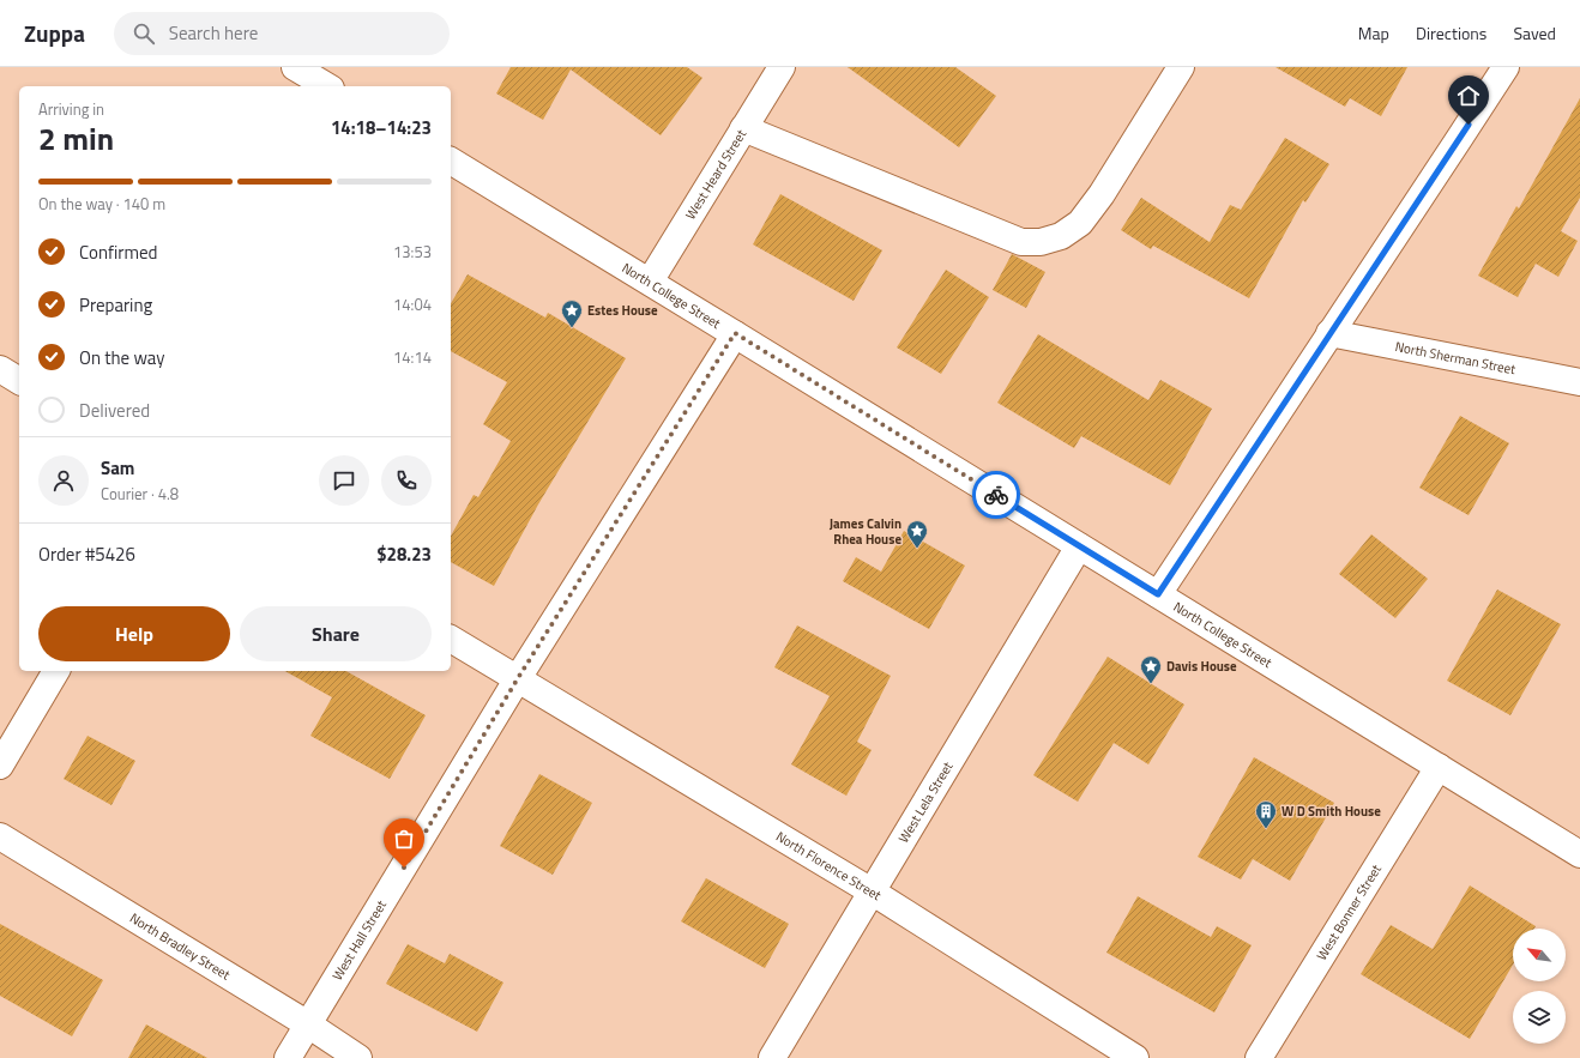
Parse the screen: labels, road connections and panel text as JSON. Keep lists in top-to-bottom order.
{
  "streets": {
    "street": [
      "West Heard Street",
      "North College Street",
      "North Sherman Street",
      "West Lela Street",
      "North Florence Street",
      "West Bonner Street",
      "West Hall Street",
      "North Bradley Street"
    ]
  },
  "crossings": [
    ["West Heard Street", "North College Street"],
    ["North College Street", "West Lela Street"],
    ["North College Street", "West Bonner Street"],
    ["North College Street", "West Hall Street"],
    ["West Lela Street", "North Florence Street"],
    ["North Florence Street", "West Hall Street"],
    ["West Hall Street", "North Bradley Street"]
  ],
  "places": {
    "place": ["Estes House", "James Calvin Rhea House", "Davis House"],
    "building": ["W D Smith House"]
  },
  "north": "top left",
  "page": {
    "header": "Zuppa",
    "search": "Search here",
    "nav": ["Map", "Directions", "Saved"],
    "heading": ["2 min", "Arriving in", "14:18–14:23"],
    "panel": [
      "Sam",
      "Courier · 4.8",
      "Order #5426",
      "$28.23"
    ],
    "bar": "On the way · 140 m",
    "list": [
      ["Confirmed", "13:53"],
      ["Preparing", "14:04"],
      ["On the way", "14:14"],
      "Delivered"
    ],
    "buttons": ["Help", "Share"]
  }
}
